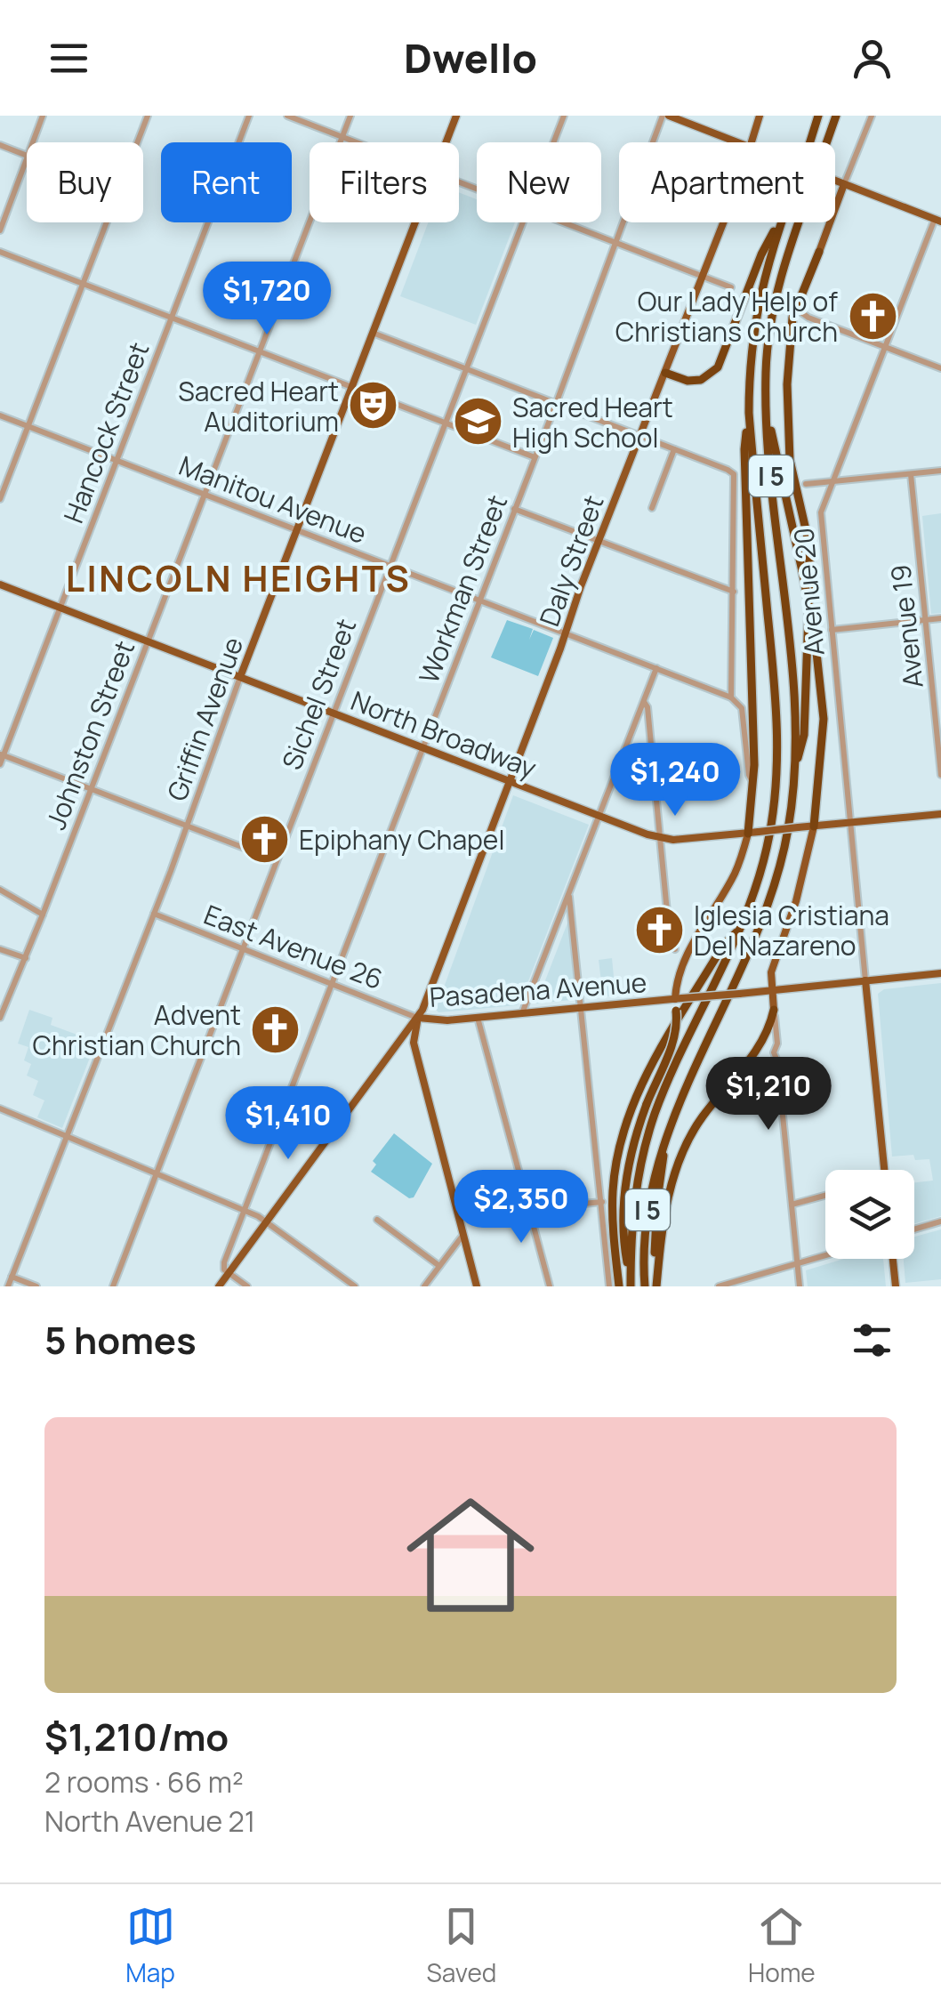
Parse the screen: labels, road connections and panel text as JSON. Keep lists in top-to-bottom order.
{
  "streets": {
    "highway": ["I 5"],
    "main road": [
      "Daly Street",
      "Griffin Avenue",
      "North Broadway",
      "Pasadena Avenue"
    ],
    "street": [
      "Hancock Street",
      "Manitou Avenue",
      "Workman Street",
      "Avenue 20",
      "Avenue 19",
      "Sichel Street",
      "Johnston Street",
      "East Avenue 26"
    ]
  },
  "crossings": [
    ["Hancock Street", "Manitou Avenue"],
    ["Hancock Street", "North Broadway"],
    ["Manitou Avenue", "Daly Street"],
    ["Manitou Avenue", "Workman Street"],
    ["Manitou Avenue", "Sichel Street"],
    ["Manitou Avenue", "Griffin Avenue"],
    ["Manitou Avenue", "Johnston Street"],
    ["Daly Street", "North Broadway"],
    ["Daly Street", "East Avenue 26"],
    ["Daly Street", "Pasadena Avenue"],
    ["Workman Street", "North Broadway"],
    ["Workman Street", "East Avenue 26"],
    ["Workman Street", "Pasadena Avenue"],
    ["Avenue 20", "North Broadway"],
    ["Avenue 20", "Pasadena Avenue"],
    ["Sichel Street", "North Broadway"],
    ["Sichel Street", "East Avenue 26"],
    ["Griffin Avenue", "North Broadway"],
    ["Griffin Avenue", "East Avenue 26"],
    ["North Broadway", "Johnston Street"],
    ["East Avenue 26", "Pasadena Avenue"]
  ],
  "districts": ["LINCOLN HEIGHTS"],
  "places": {
    "church": [
      "Our Lady Help of Christians Church",
      "Epiphany Chapel",
      "Iglesia Cristiana Del Nazareno",
      "Advent Christian Church"
    ],
    "theatre": ["Sacred Heart Auditorium"],
    "school or university": ["Sacred Heart High School"]
  },
  "page": {
    "header": "Dwello",
    "chip": [
      "Buy",
      "Rent",
      "Filters",
      "New",
      "Apartment"
    ],
    "price": [
      "$1,720",
      "$1,240",
      "$1,210",
      "$1,410",
      "$2,350"
    ],
    "heading": "5 homes",
    "list": [
      {
        "name": "$1,210/mo",
        "note": "2 rooms · 66 m² · North Avenue 21"
      }
    ],
    "tabs": ["Map", "Saved", "Home"]
  }
}
